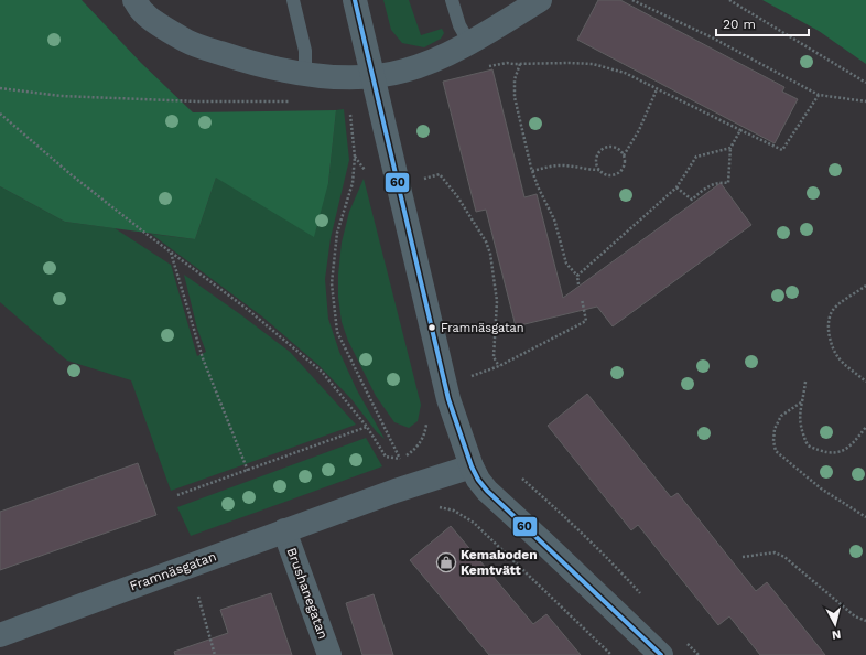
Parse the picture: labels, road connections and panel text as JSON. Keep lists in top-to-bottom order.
{
  "streets": {
    "street": ["Framnäsgatan", "Brushanegatan"]
  },
  "crossings": [
    ["Framnäsgatan", "Brushanegatan"]
  ],
  "places": {
    "other": ["Framnäsgatan"],
    "shop": ["Kemaboden Kemtvätt"]
  },
  "lines": ["transit line 60"],
  "scale_bar": "20 m",
  "north": "bottom"
}
